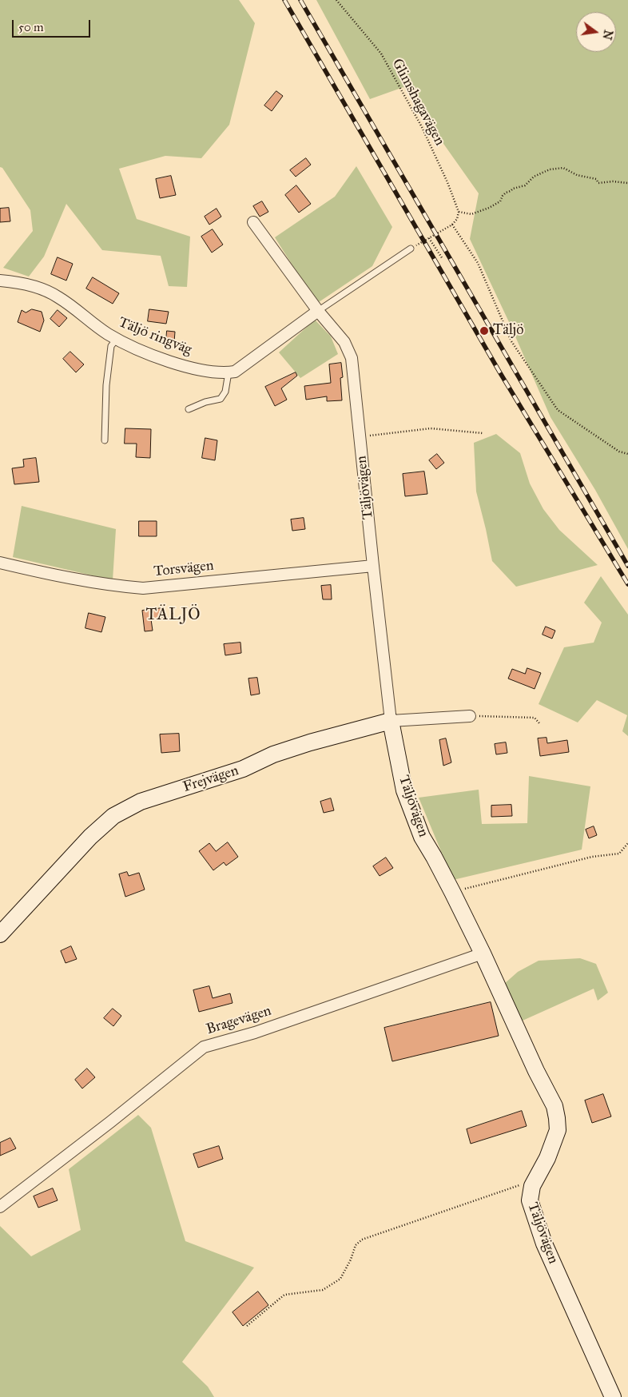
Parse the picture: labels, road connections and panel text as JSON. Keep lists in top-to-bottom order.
{
  "streets": {
    "street": [
      "Täljö ringväg",
      "Täljövägen",
      "Torsvägen",
      "Frejvägen",
      "Bragevägen"
    ],
    "path": ["Glimshagavägen"]
  },
  "crossings": [
    ["Täljövägen", "Torsvägen"],
    ["Täljövägen", "Frejvägen"],
    ["Täljövägen", "Bragevägen"]
  ],
  "districts": ["TÄLJÖ"],
  "places": ["Täljö"],
  "scale_bar": "50 m",
  "north": "right"
}
